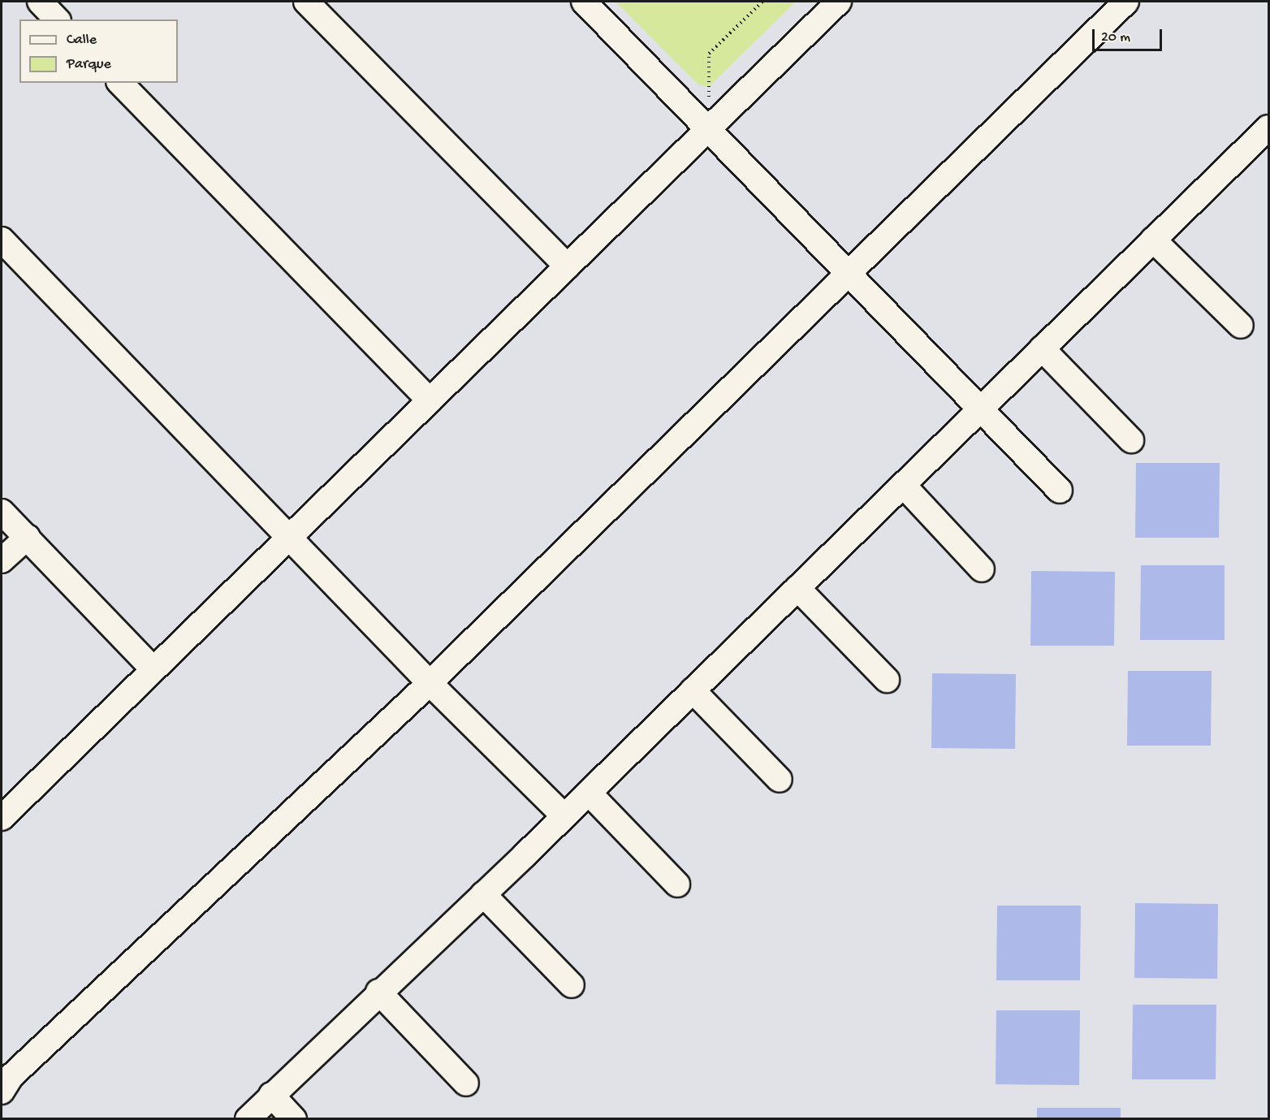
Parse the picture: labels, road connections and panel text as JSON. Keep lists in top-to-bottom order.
{
  "legend": ["Calle", "Parque"],
  "scale_bar": "20 m"
}
